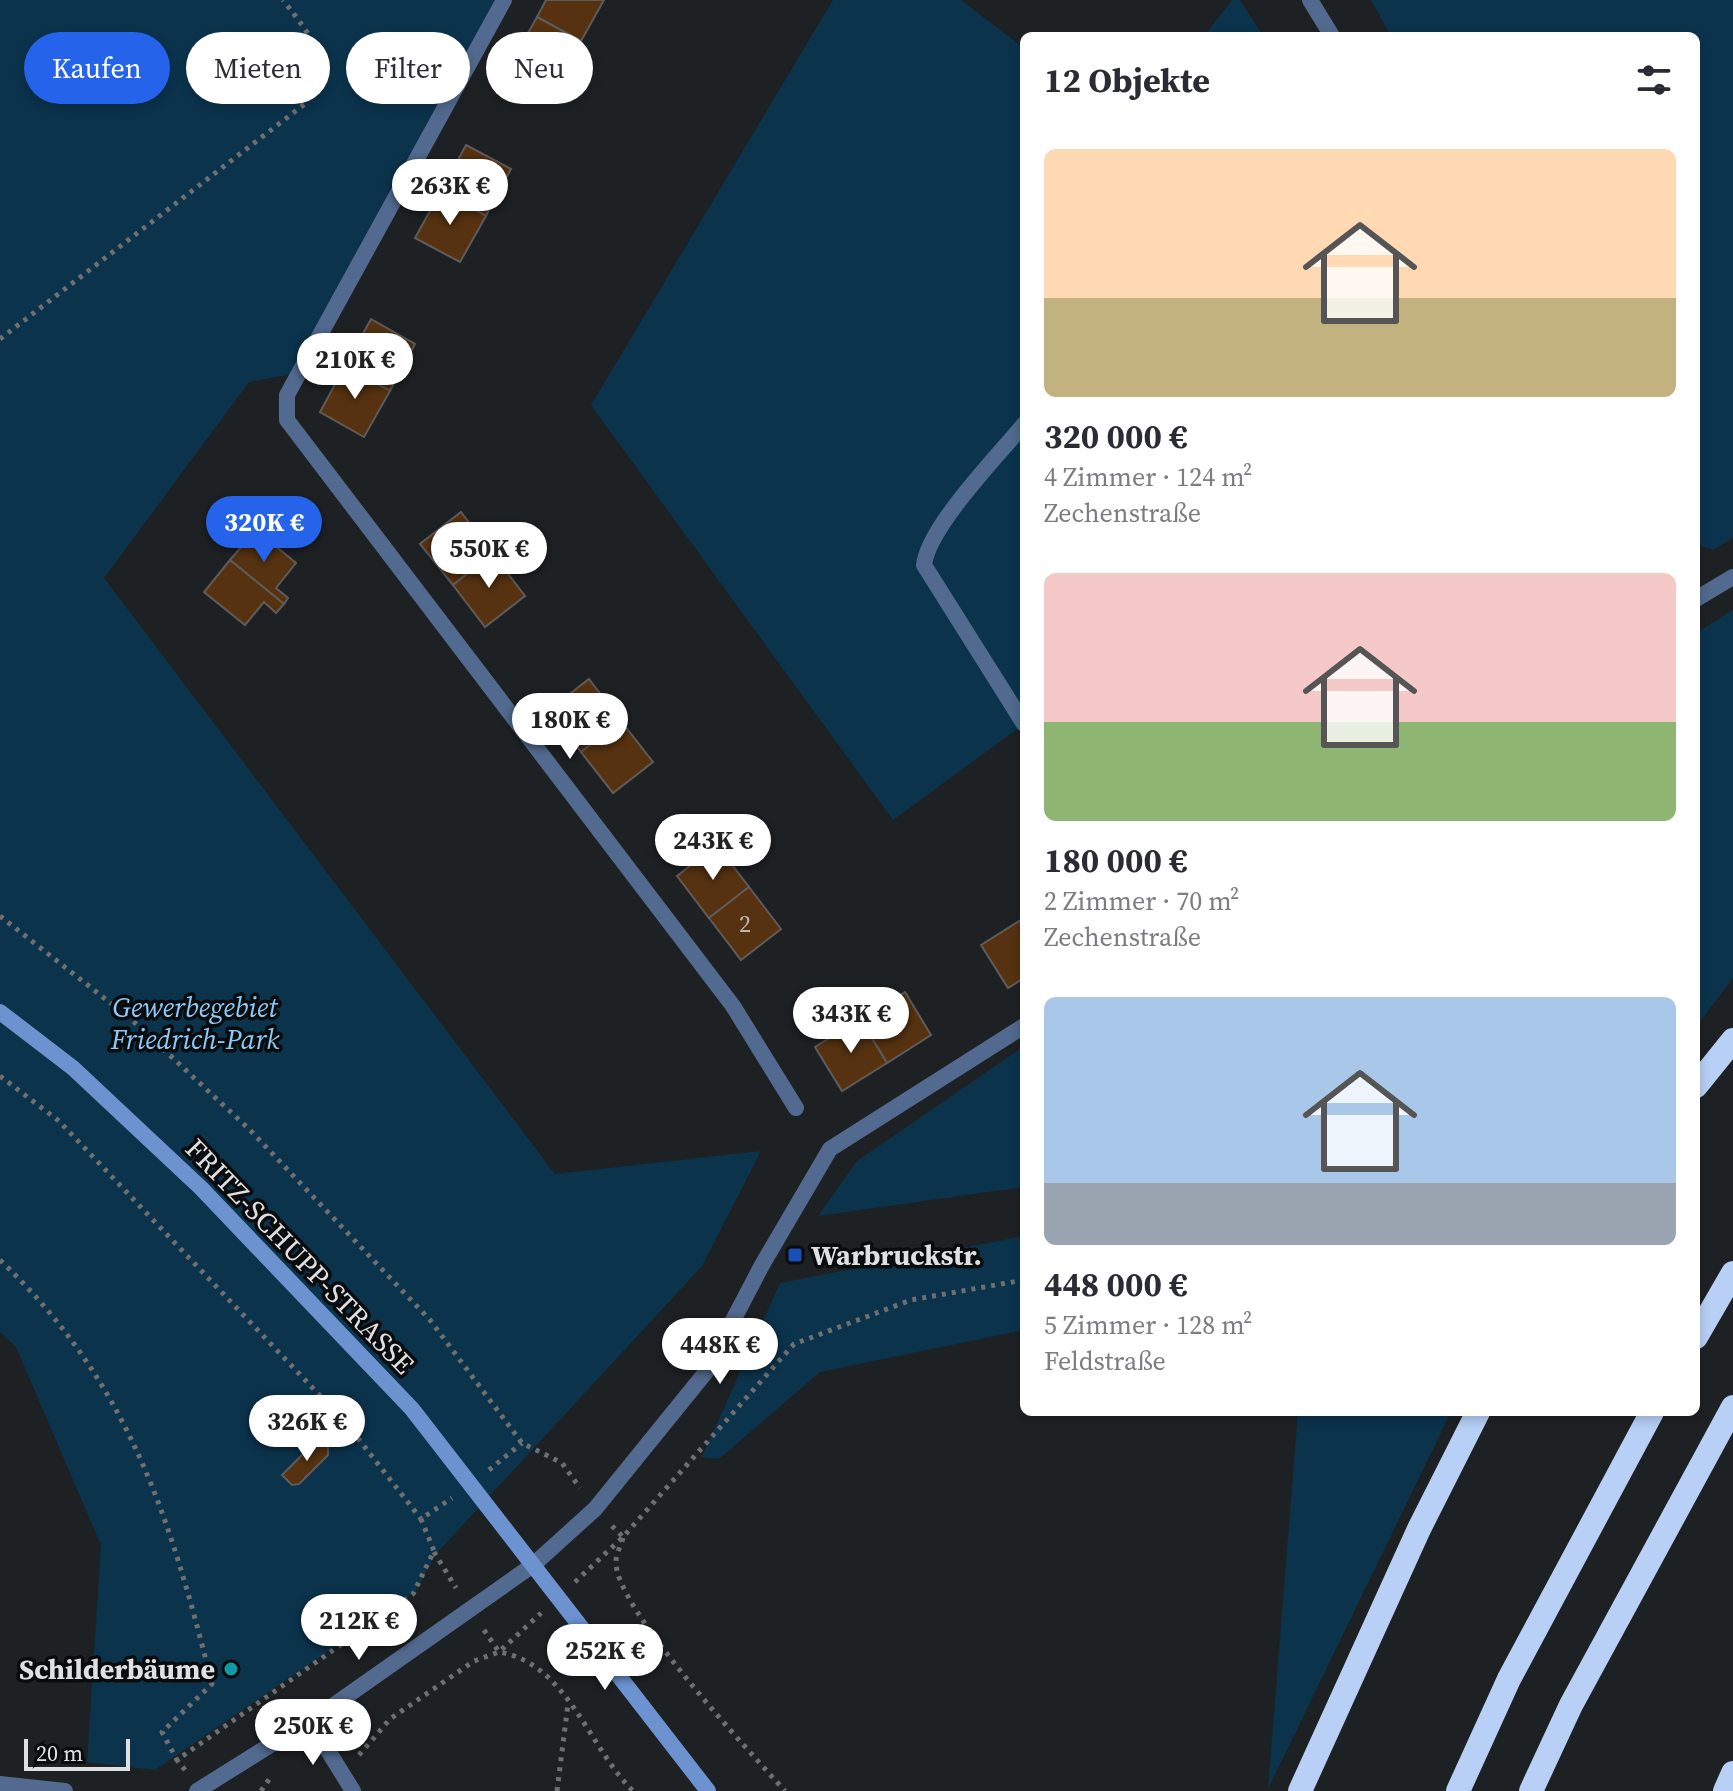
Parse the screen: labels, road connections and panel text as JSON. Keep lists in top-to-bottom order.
{
  "streets": {
    "main road": ["FRITZ-SCHUPP-STRASSE"]
  },
  "parks": ["Gewerbegebiet Friedrich-Park"],
  "places": {
    "transit": ["Warbruckstr."],
    "other": ["Schilderbäume"]
  },
  "house_numbers": ["2"],
  "scale_bar": "20 m",
  "page": {
    "chip": [
      "Kaufen",
      "Mieten",
      "Filter",
      "Neu"
    ],
    "heading": "12 Objekte",
    "list": [
      {
        "name": "320 000 €",
        "note": "4 Zimmer · 124 m² · Zechenstraße"
      },
      {
        "name": "180 000 €",
        "note": "2 Zimmer · 70 m² · Zechenstraße"
      },
      {
        "name": "448 000 €",
        "note": "5 Zimmer · 128 m² · Feldstraße"
      }
    ],
    "price": [
      "263K €",
      "210K €",
      "320K €",
      "550K €",
      "180K €",
      "243K €",
      "343K €",
      "448K €",
      "326K €",
      "212K €",
      "252K €",
      "250K €"
    ],
    "scale": "20 m"
  }
}
